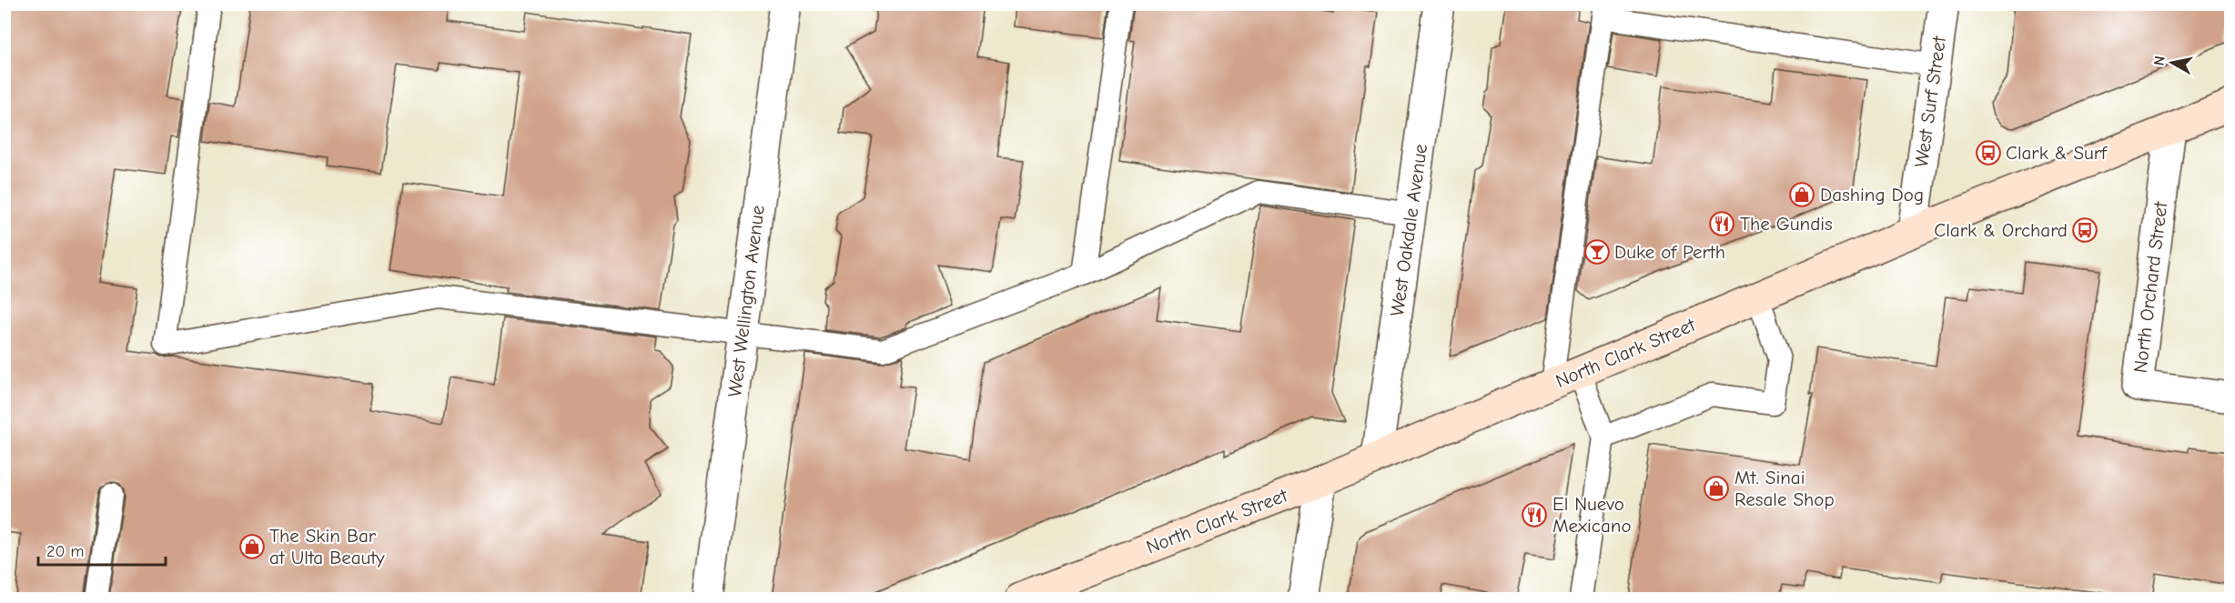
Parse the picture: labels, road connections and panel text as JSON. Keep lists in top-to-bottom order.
{
  "streets": {
    "main road": ["North Clark Street"],
    "street": [
      "West Surf Street",
      "West Oakdale Avenue",
      "North Orchard Street",
      "West Wellington Avenue"
    ]
  },
  "crossings": [
    ["West Surf Street", "North Clark Street"],
    ["West Oakdale Avenue", "North Clark Street"],
    ["North Orchard Street", "North Clark Street"]
  ],
  "places": {
    "bus stop": ["Clark & Surf", "Clark & Orchard"],
    "shop": ["Dashing Dog", "Mt. Sinai Resale Shop", "The Skin Bar at Ulta Beauty"],
    "restaurant": ["The Gundis", "El Nuevo Mexicano"],
    "bar": ["Duke of Perth"]
  },
  "scale_bar": "20 m",
  "north": "left"
}
